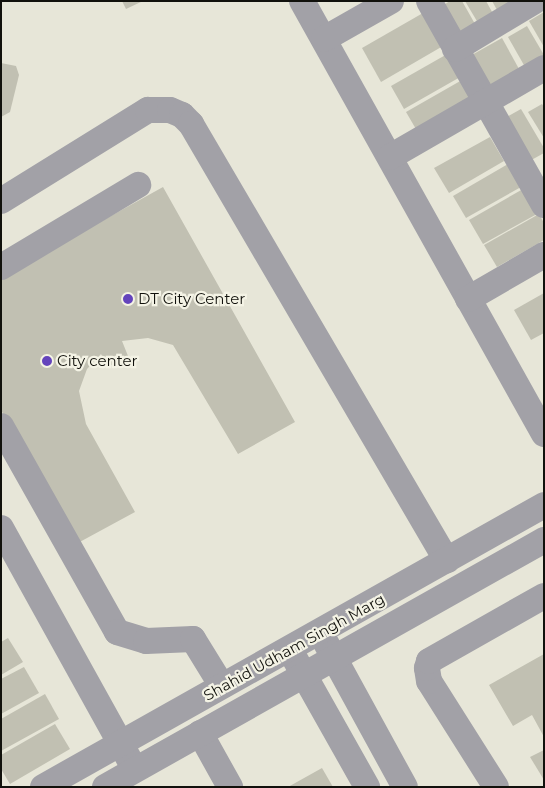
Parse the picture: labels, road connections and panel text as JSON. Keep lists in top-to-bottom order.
{
  "streets": {
    "street": ["Shahid Udham Singh Marg"]
  },
  "places": ["DT City Center", "City center"]
}
